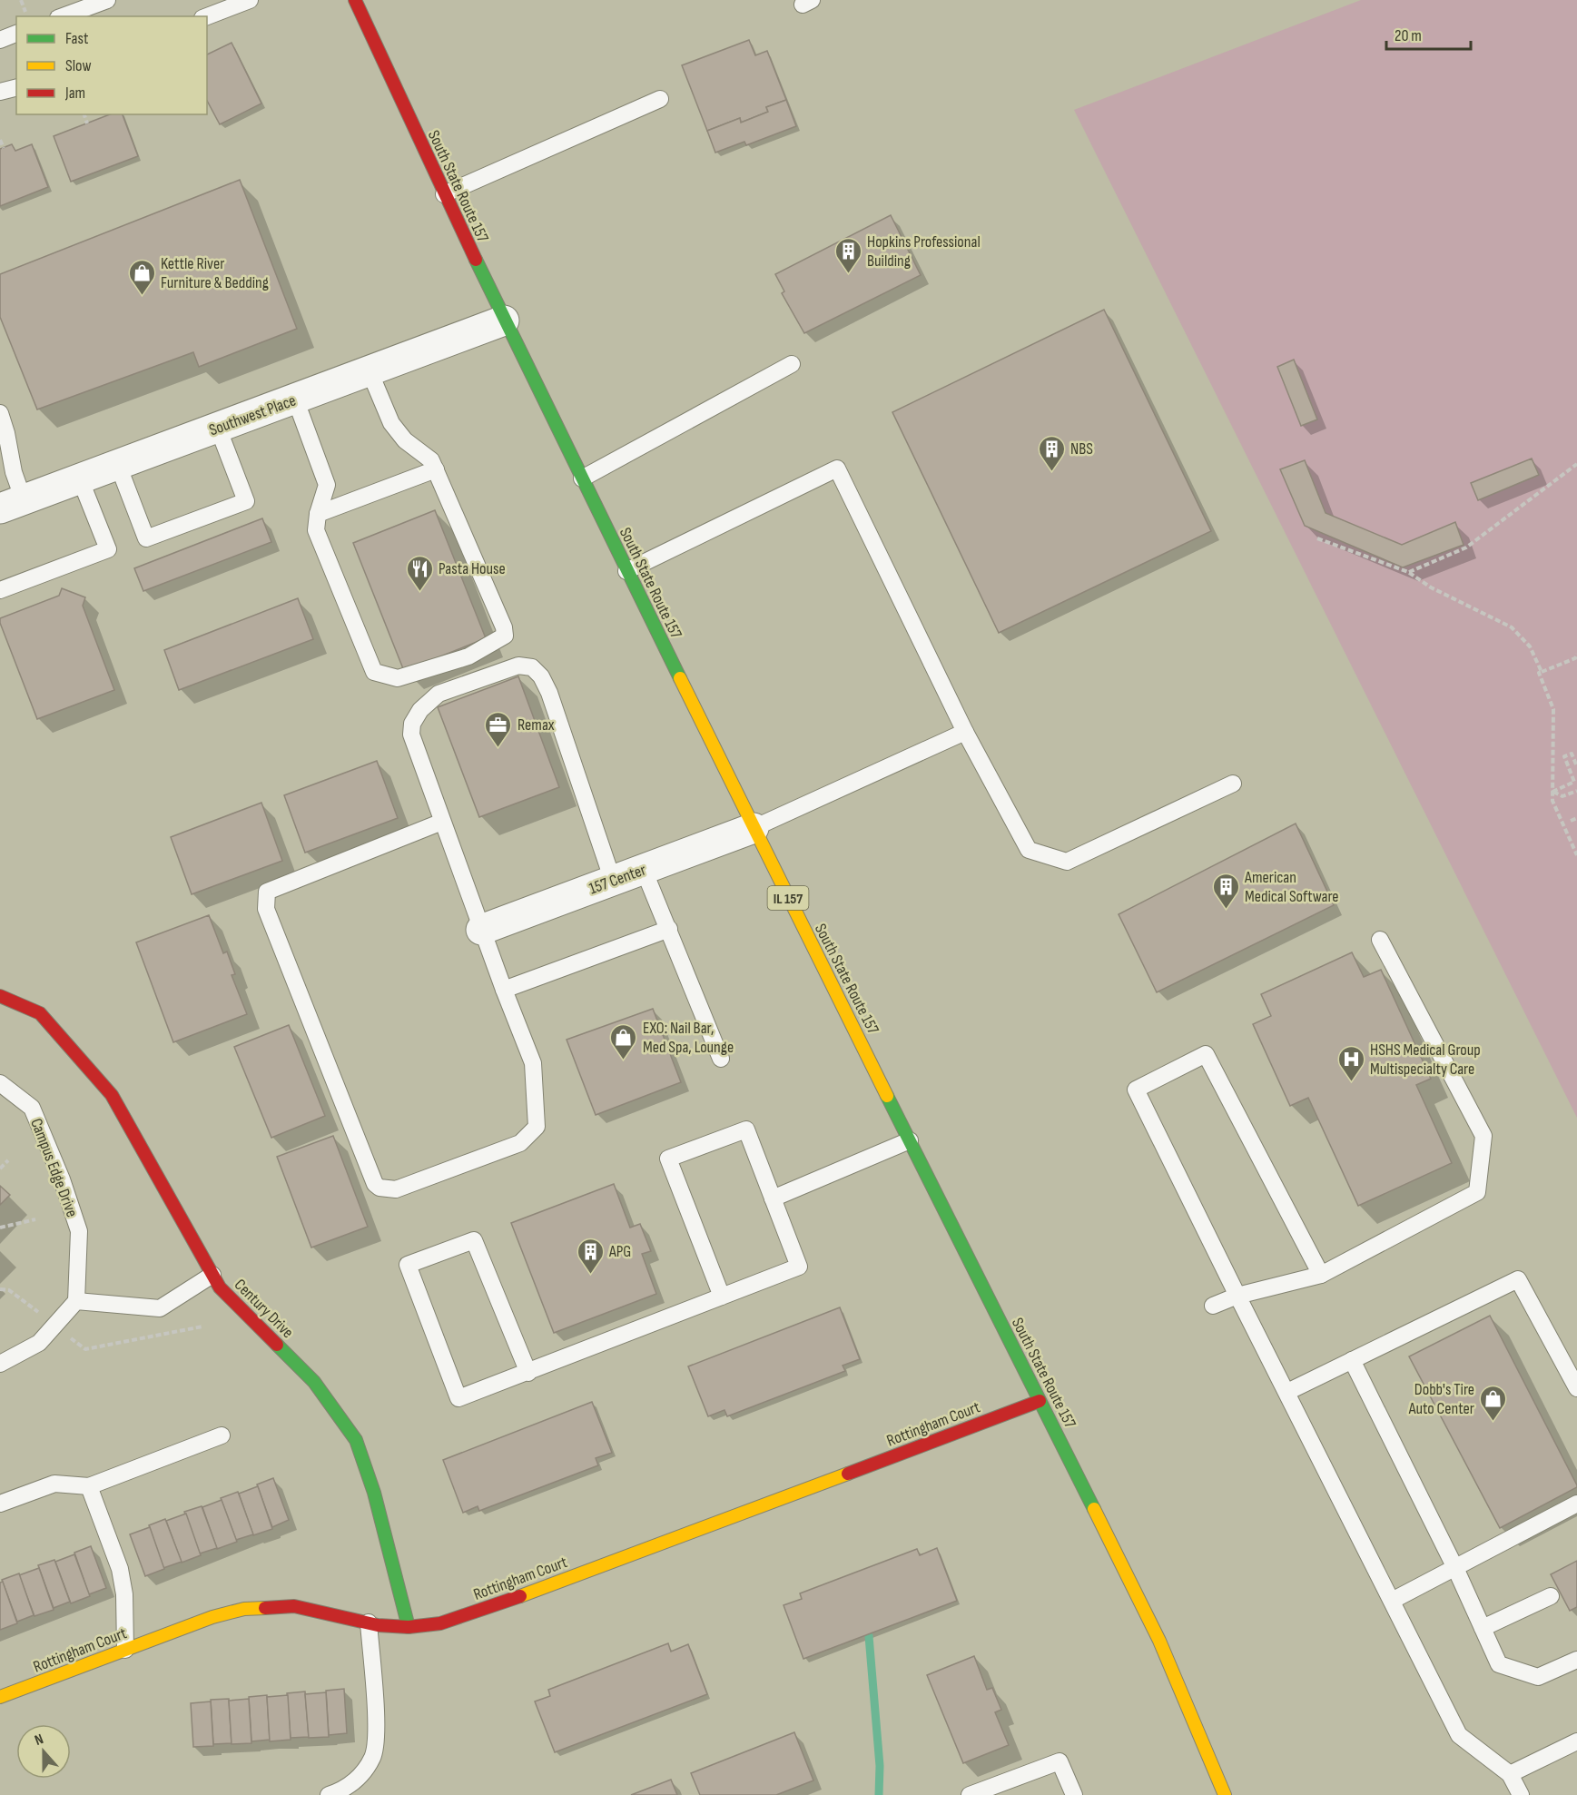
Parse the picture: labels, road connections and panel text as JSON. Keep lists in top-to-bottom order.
{
  "streets": {
    "main road": [
      "South State Route 157",
      "IL 157",
      "Century Drive",
      "Rottingham Court"
    ],
    "street": ["Southwest Place", "157 Center"],
    "lane": ["Campus Edge Drive"]
  },
  "crossings": [
    ["South State Route 157", "Southwest Place"],
    ["South State Route 157", "157 Center"],
    ["South State Route 157", "Rottingham Court"],
    ["Century Drive", "Rottingham Court"]
  ],
  "places": {
    "building": [
      "Hopkins Professional Building",
      "NBS",
      "American Medical Software",
      "APG"
    ],
    "shop": ["Kettle River Furniture & Bedding", "EXO: Nail Bar, Med Spa, Lounge", "Dobb's Tire Auto Center"],
    "restaurant": ["Pasta House"],
    "office": ["Remax"],
    "hospital": ["HSHS Medical Group Multispecialty Care"]
  },
  "legend": ["Fast", "Slow", "Jam"],
  "scale_bar": "20 m",
  "north": "top"
}
